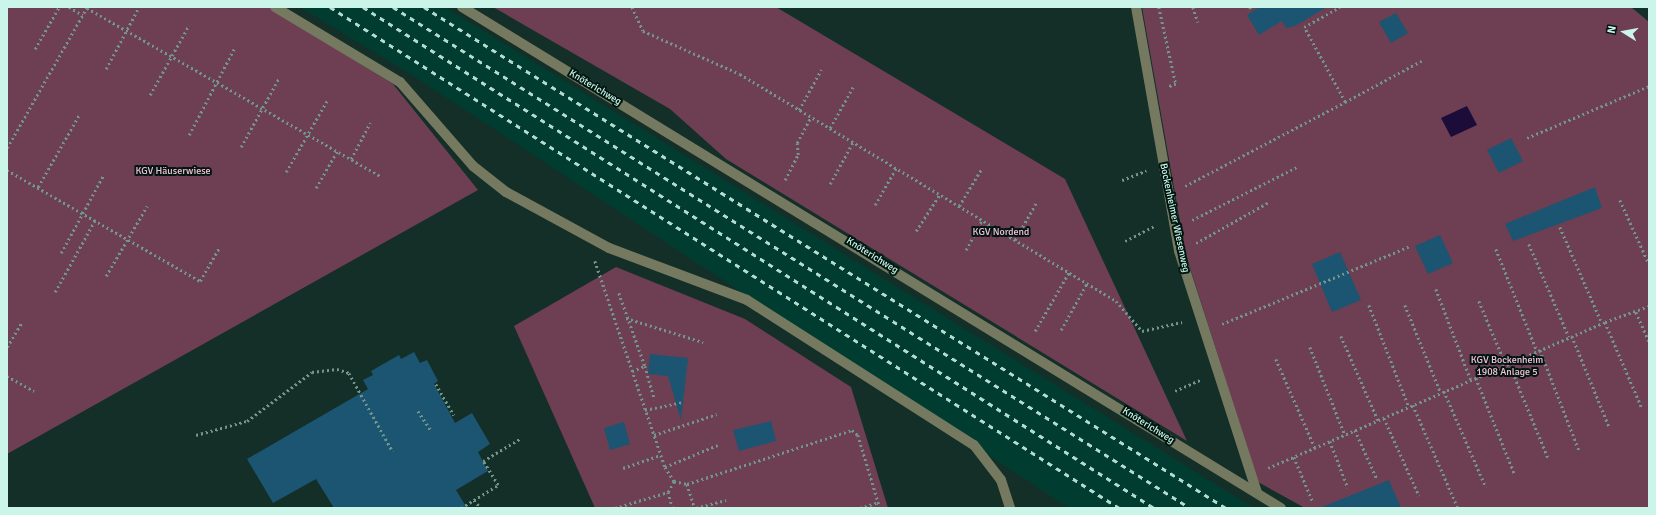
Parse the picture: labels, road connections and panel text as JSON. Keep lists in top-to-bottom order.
{
  "streets": {
    "lane": ["Knöterichweg", "Bockenheimer Wiesenweg"]
  },
  "crossings": [
    ["Knöterichweg", "Bockenheimer Wiesenweg"]
  ],
  "parks": ["KGV Häuserwiese", "KGV Nordend", "KGV Bockenheim 1908 Anlage 5"],
  "north": "left"
}
